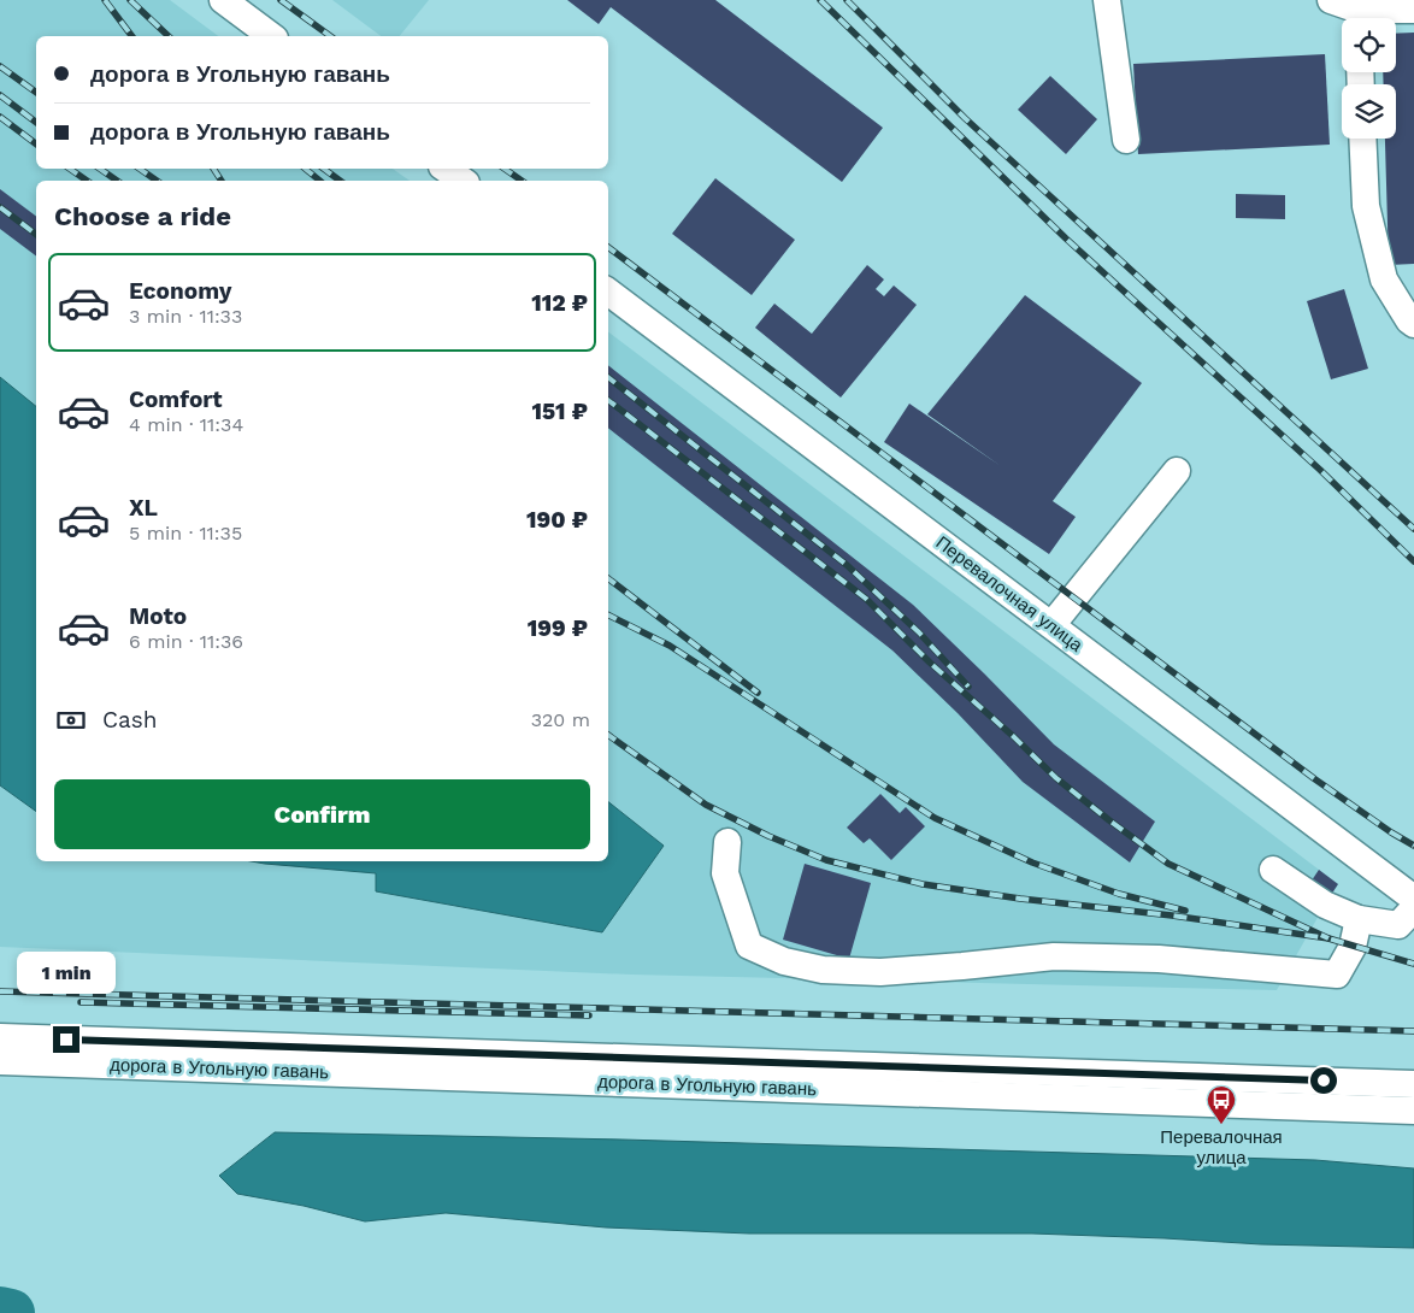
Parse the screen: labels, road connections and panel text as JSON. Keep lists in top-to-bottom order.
{
  "streets": {
    "street": ["Перевалочная улица", "дорога в Угольную гавань"]
  },
  "places": {
    "bus stop": ["Перевалочная улица"]
  },
  "page": {
    "banner": ["дорога в Угольную гавань", "дорога в Угольную гавань"],
    "heading": "Choose a ride",
    "list": [
      {
        "name": "Economy",
        "note": "3 min · 11:33",
        "value": "112 ₽"
      },
      {
        "name": "Comfort",
        "note": "4 min · 11:34",
        "value": "151 ₽"
      },
      {
        "name": "XL",
        "note": "5 min · 11:35",
        "value": "190 ₽"
      },
      {
        "name": "Moto",
        "note": "6 min · 11:36",
        "value": "199 ₽"
      }
    ],
    "pay": ["Cash", "320 m"],
    "buttons": "Confirm",
    "bubble": "1 min"
  }
}
